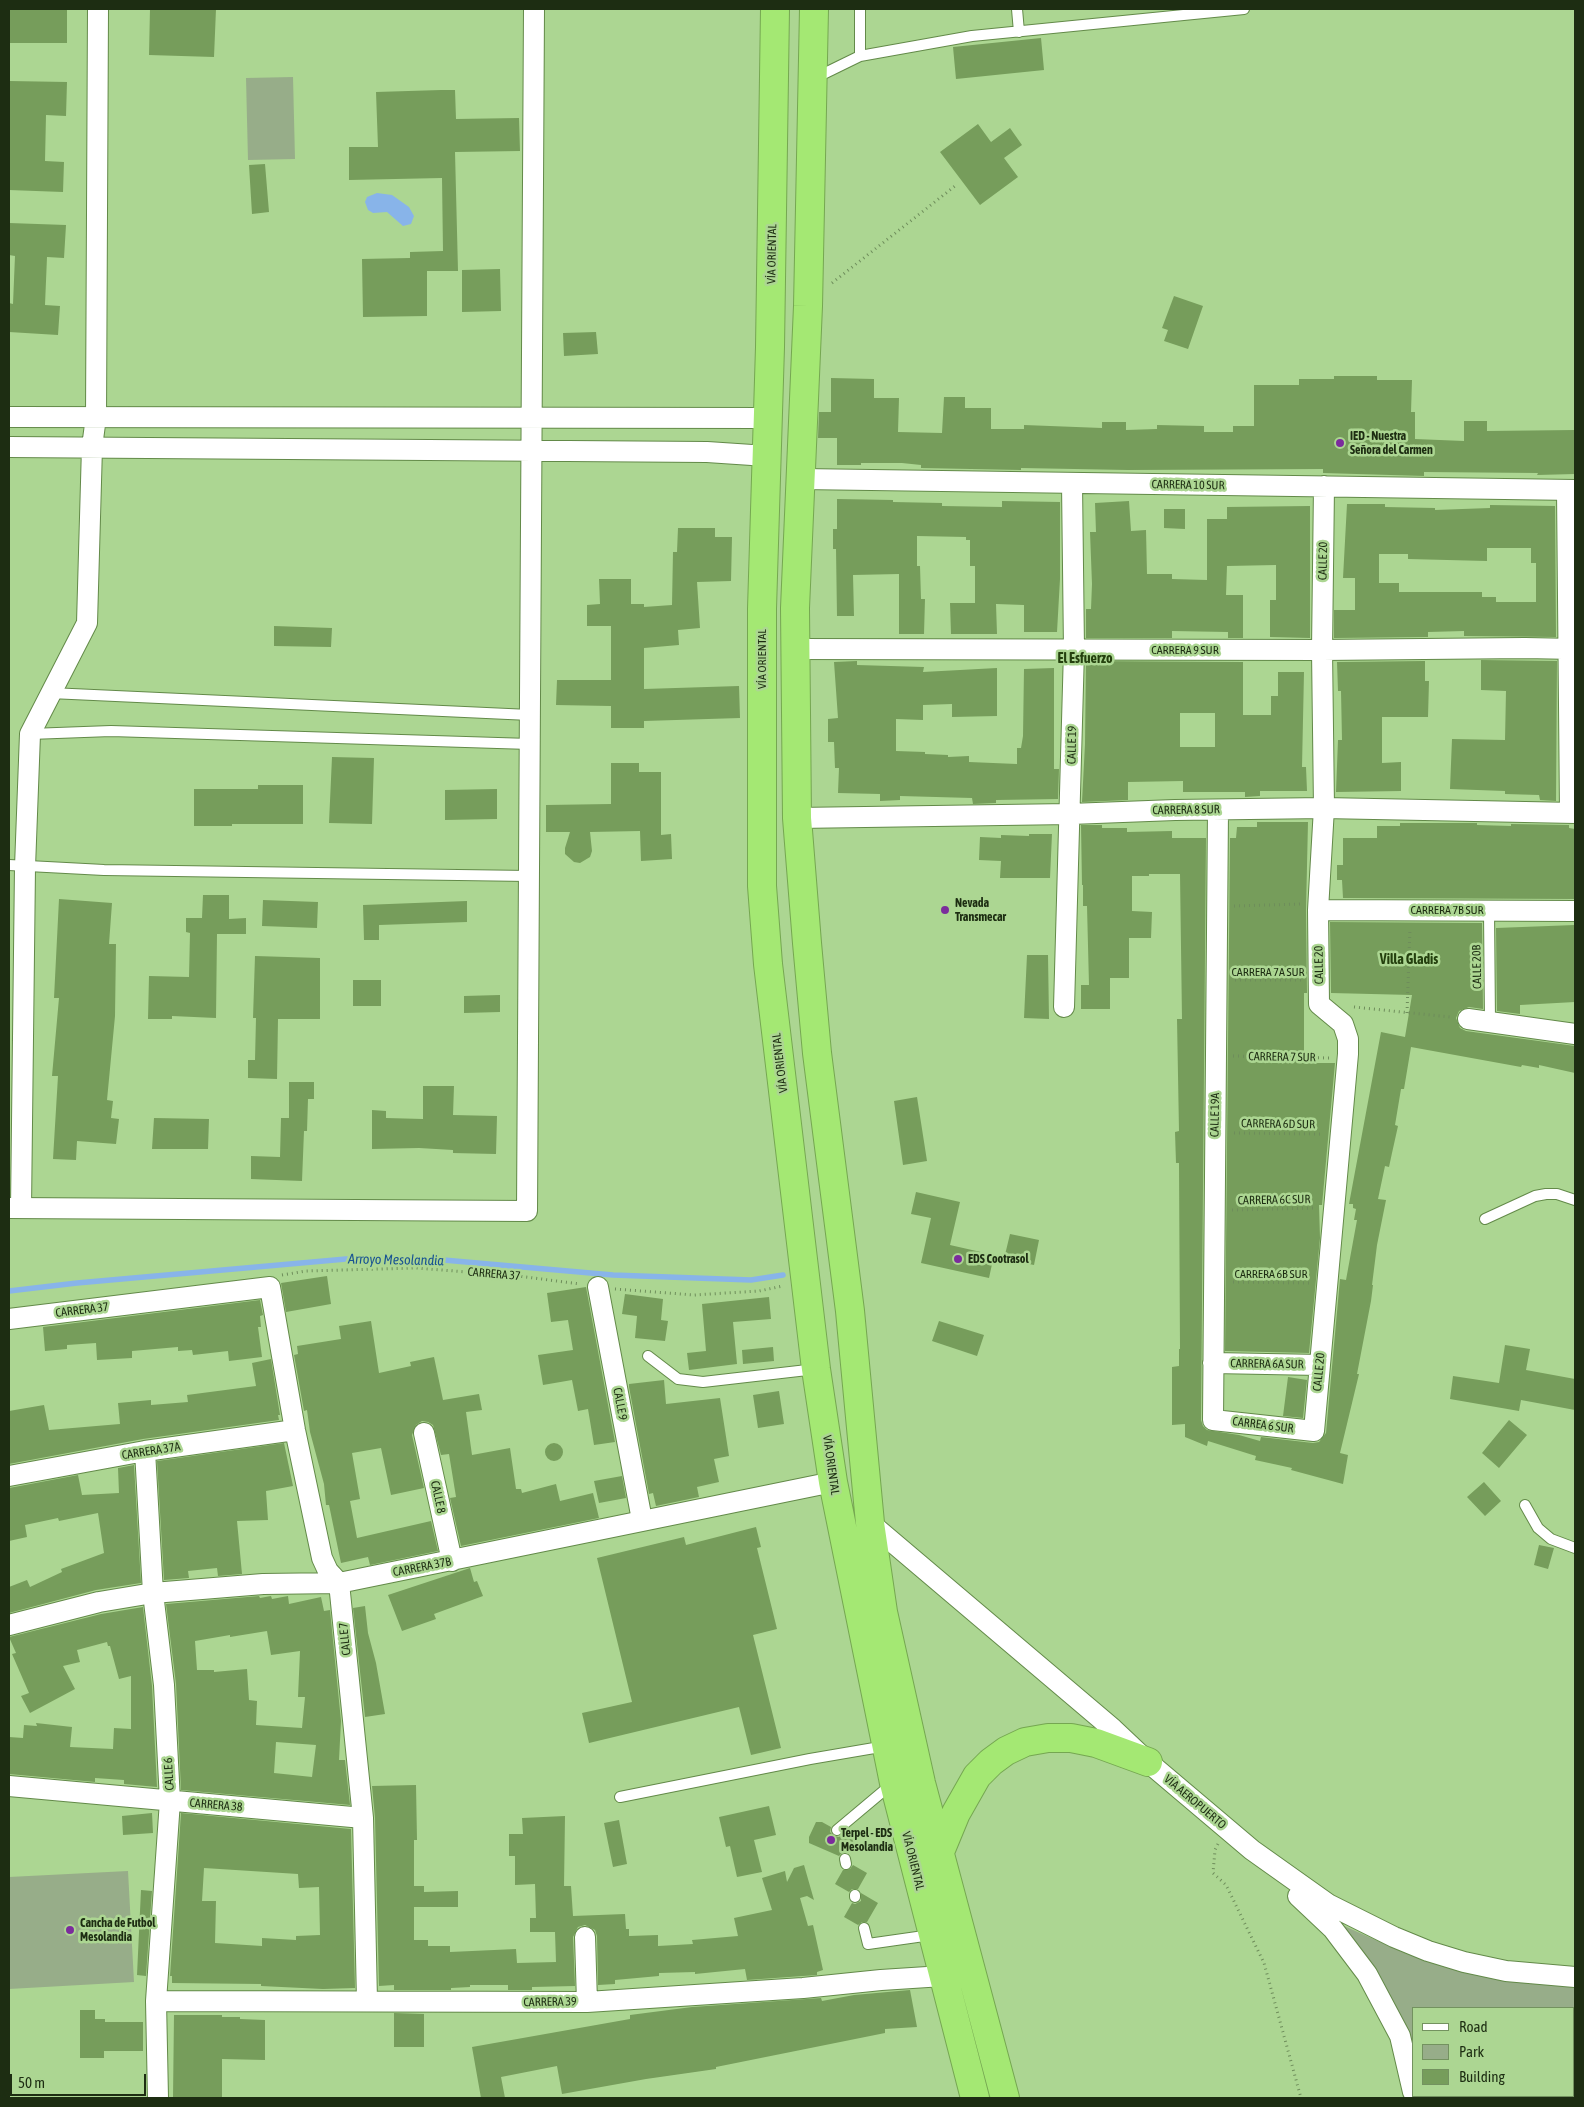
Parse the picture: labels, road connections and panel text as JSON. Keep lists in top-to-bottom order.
{
  "streets": {
    "highway": ["VÍA ORIENTAL"],
    "street": [
      "CARRERA 10 SUR",
      "CALLE 20",
      "CARRERA 9 SUR",
      "CALLE 19",
      "CARRERA 8 SUR",
      "CARRERA 7B SUR",
      "CALLE 19A",
      "CARRERA 37",
      "CARRERA 6A SUR",
      "CALLE 9",
      "CARREA 6 SUR",
      "CARRERA 37A",
      "CALLE 8",
      "CARRERA 37B",
      "CALLE 7",
      "CALLE 6",
      "VÍA AEROPUERTO",
      "CARRERA 38",
      "CARRERA 39"
    ],
    "lane": ["CALLE 20B"],
    "path": [
      "CARRERA 7A SUR",
      "CARRERA 7 SUR",
      "CARRERA 6D SUR",
      "CARRERA 6C SUR",
      "CARRERA 6B SUR"
    ]
  },
  "crossings": [
    ["VÍA ORIENTAL", "CARRERA 37"],
    ["VÍA ORIENTAL", "CARRERA 37B"],
    ["VÍA ORIENTAL", "CARRERA 39"],
    ["CARRERA 10 SUR", "CALLE 20"],
    ["CARRERA 10 SUR", "CALLE 19"],
    ["CALLE 20", "CARRERA 9 SUR"],
    ["CALLE 20", "CARRERA 8 SUR"],
    ["CALLE 20", "CARRERA 7B SUR"],
    ["CALLE 20", "CARRERA 7A SUR"],
    ["CALLE 20", "CARRERA 7 SUR"],
    ["CALLE 20", "CARRERA 6D SUR"],
    ["CALLE 20", "CARRERA 6C SUR"],
    ["CALLE 20", "CARRERA 6B SUR"],
    ["CALLE 20", "CARRERA 6A SUR"],
    ["CALLE 20", "CARREA 6 SUR"],
    ["CARRERA 9 SUR", "CALLE 19"],
    ["CALLE 19", "CARRERA 8 SUR"],
    ["CARRERA 8 SUR", "CALLE 19A"],
    ["CARRERA 7B SUR", "CALLE 20B"],
    ["CARRERA 7A SUR", "CALLE 19A"],
    ["CARRERA 7 SUR", "CALLE 19A"],
    ["CALLE 19A", "CARRERA 6D SUR"],
    ["CALLE 19A", "CARRERA 6C SUR"],
    ["CALLE 19A", "CARRERA 6B SUR"],
    ["CALLE 19A", "CARRERA 6A SUR"],
    ["CALLE 19A", "CARREA 6 SUR"],
    ["CARRERA 37", "CALLE 9"],
    ["CALLE 9", "CARRERA 37B"],
    ["CARRERA 37A", "CALLE 6"],
    ["CALLE 8", "CARRERA 37B"],
    ["CARRERA 37B", "CALLE 7"],
    ["CARRERA 37B", "CALLE 6"],
    ["CALLE 7", "CARRERA 38"],
    ["CALLE 7", "CARRERA 39"],
    ["CALLE 6", "CARRERA 38"],
    ["CALLE 6", "CARRERA 39"]
  ],
  "districts": ["El Esfuerzo", "Villa Gladis"],
  "water": ["Arroyo Mesolandia"],
  "places": [
    "IED - Nuestra Señora del Carmen",
    "Nevada Transmecar",
    "EDS Cootrasol",
    "Terpel - EDS Mesolandia",
    "Cancha de Futbol Mesolandia"
  ],
  "legend": ["Road", "Park", "Building"],
  "scale_bar": "50 m"
}
